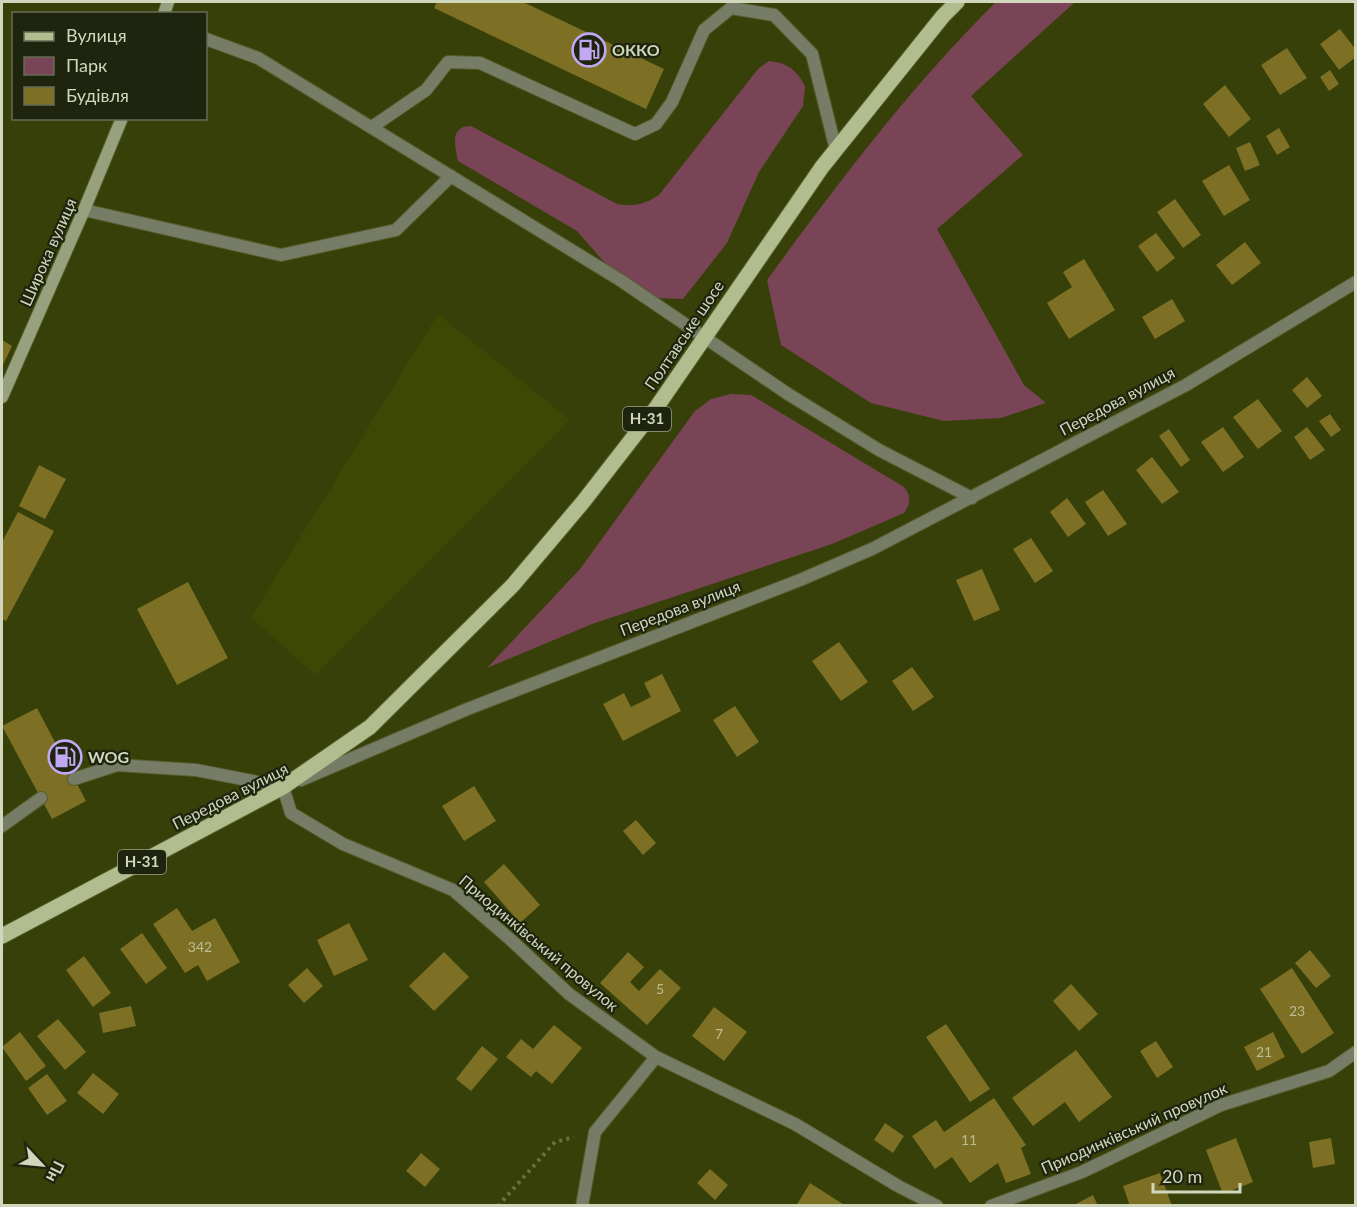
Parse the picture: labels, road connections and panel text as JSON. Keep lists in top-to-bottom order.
{
  "streets": {
    "main road": [
      "Широка вулиця",
      "Полтавське шосе",
      "Передова вулиця",
      "Н-31"
    ],
    "street": ["Приодинківський провулок"]
  },
  "crossings": [
    ["Полтавське шосе", "Передова вулиця"],
    ["Полтавське шосе", "Приодинківський провулок"],
    ["Передова вулиця", "Приодинківський провулок"]
  ],
  "places": {
    "fuel station": ["ОККО", "WOG"]
  },
  "house_numbers": [
    "342",
    "5",
    "23",
    "7",
    "21",
    "11"
  ],
  "legend": ["Вулиця", "Парк", "Будівля"],
  "scale_bar": "20 m",
  "north": "bottom right"
}
